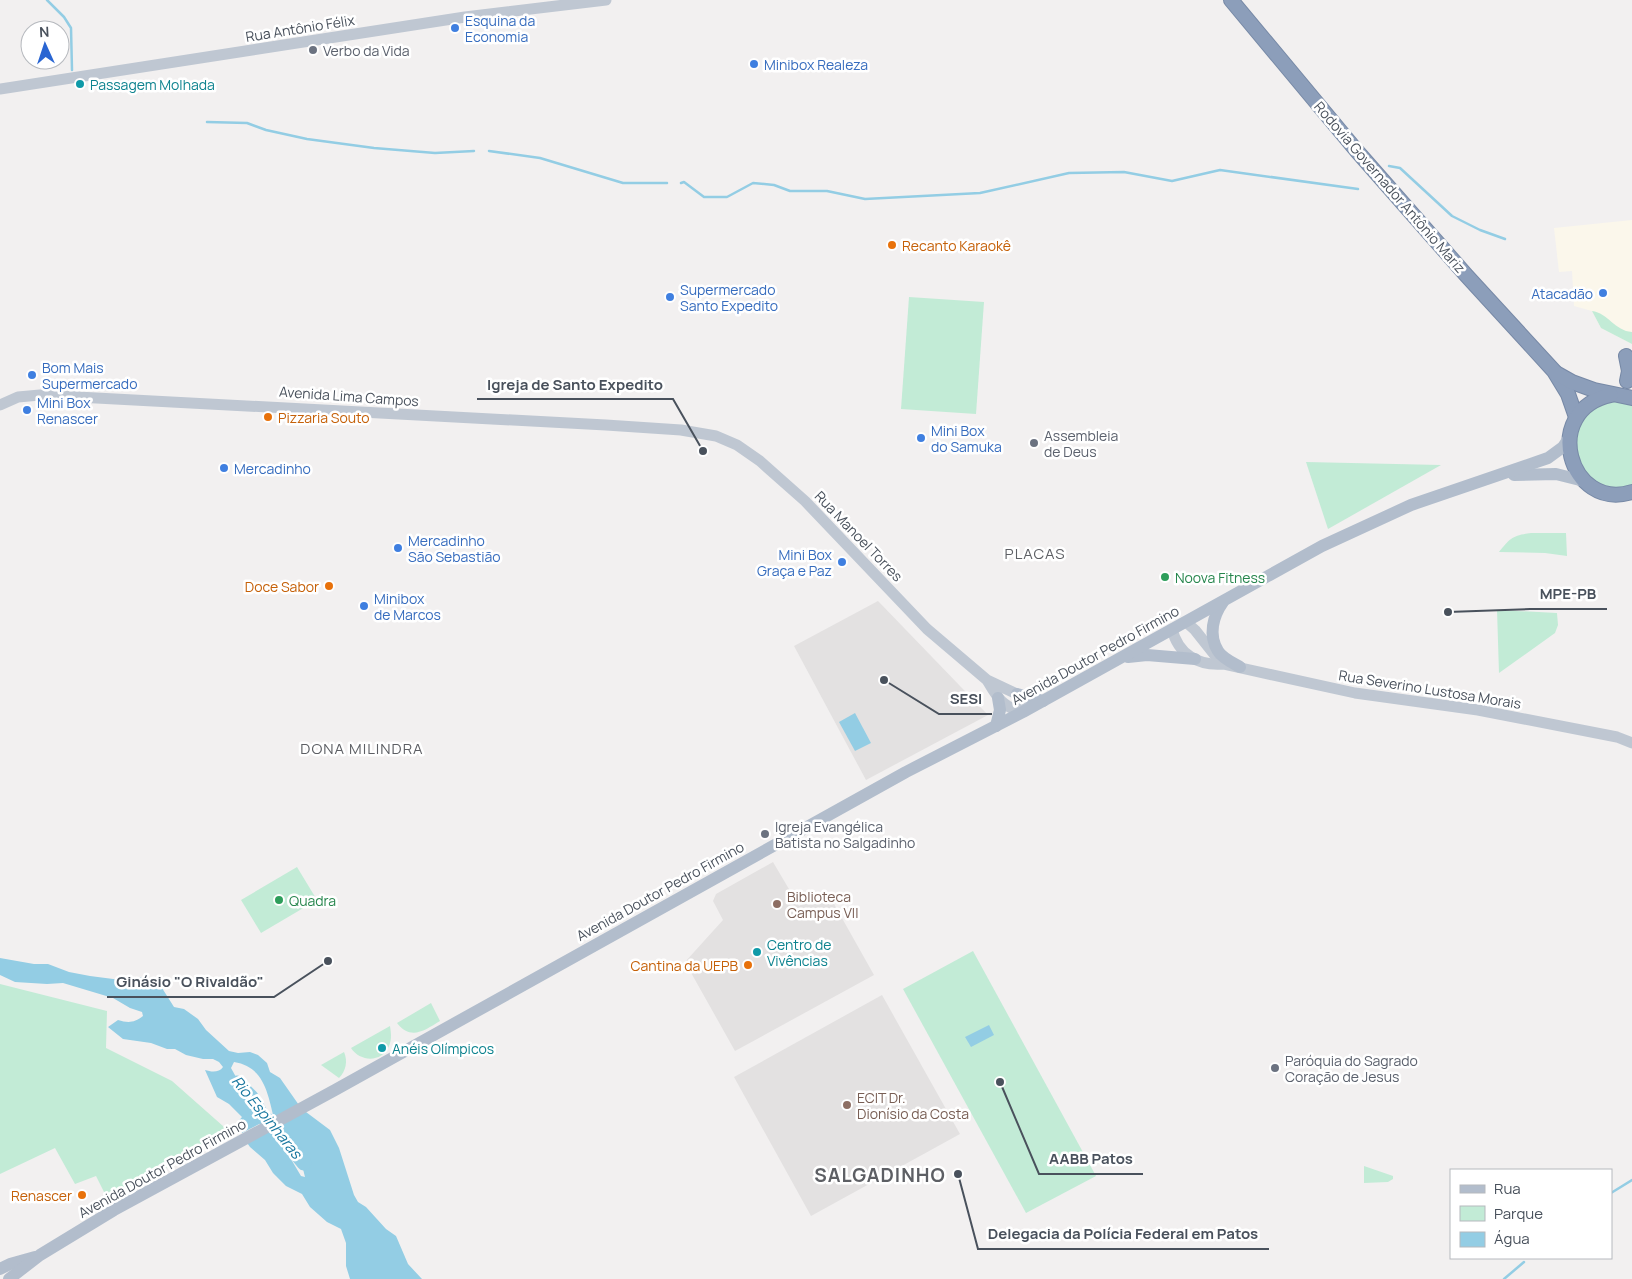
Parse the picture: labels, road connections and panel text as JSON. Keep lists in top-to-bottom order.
{
  "streets": {
    "highway": ["Rodovia Governador Antônio Mariz"],
    "main road": [
      "Rua Antônio Félix",
      "Avenida Lima Campos",
      "Rua Manoel Torres",
      "Avenida Doutor Pedro Firmino",
      "Rua Severino Lustosa Morais"
    ]
  },
  "crossings": [
    ["Avenida Lima Campos", "Rua Manoel Torres"],
    ["Rua Manoel Torres", "Avenida Doutor Pedro Firmino"]
  ],
  "districts": ["PLACAS", "DONA MILINDRA", "SALGADINHO"],
  "water": ["Rio Espinharas"],
  "places": [
    "Esquina da Economia",
    "Verbo da Vida",
    "Minibox Realeza",
    "Passagem Molhada",
    "Recanto Karaokê",
    "Atacadão",
    "Supermercado Santo Expedito",
    "Bom Mais Supermercado",
    "Mini Box Renascer",
    "Pizzaria Souto",
    "Mini Box do Samuka",
    "Assembleia de Deus",
    "Igreja de Santo Expedito",
    "Mercadinho",
    "Mercadinho São Sebastião",
    "Mini Box Graça e Paz",
    "Noova Fitness",
    "Doce Sabor",
    "Minibox de Marcos",
    "MPE-PB",
    "SESI",
    "Igreja Evangélica Batista no Salgadinho",
    "Quadra",
    "Biblioteca Campus VII",
    "Centro de Vivências",
    "Ginásio \"O Rivaldão\"",
    "Cantina da UEPB",
    "Anéis Olímpicos",
    "Paróquia do Sagrado Coração de Jesus",
    "AABB Patos",
    "ECIT Dr. Dionísio da Costa",
    "Delegacia da Polícia Federal em Patos",
    "Renascer"
  ],
  "legend": ["Rua", "Parque", "Água"],
  "north": "top"
}
